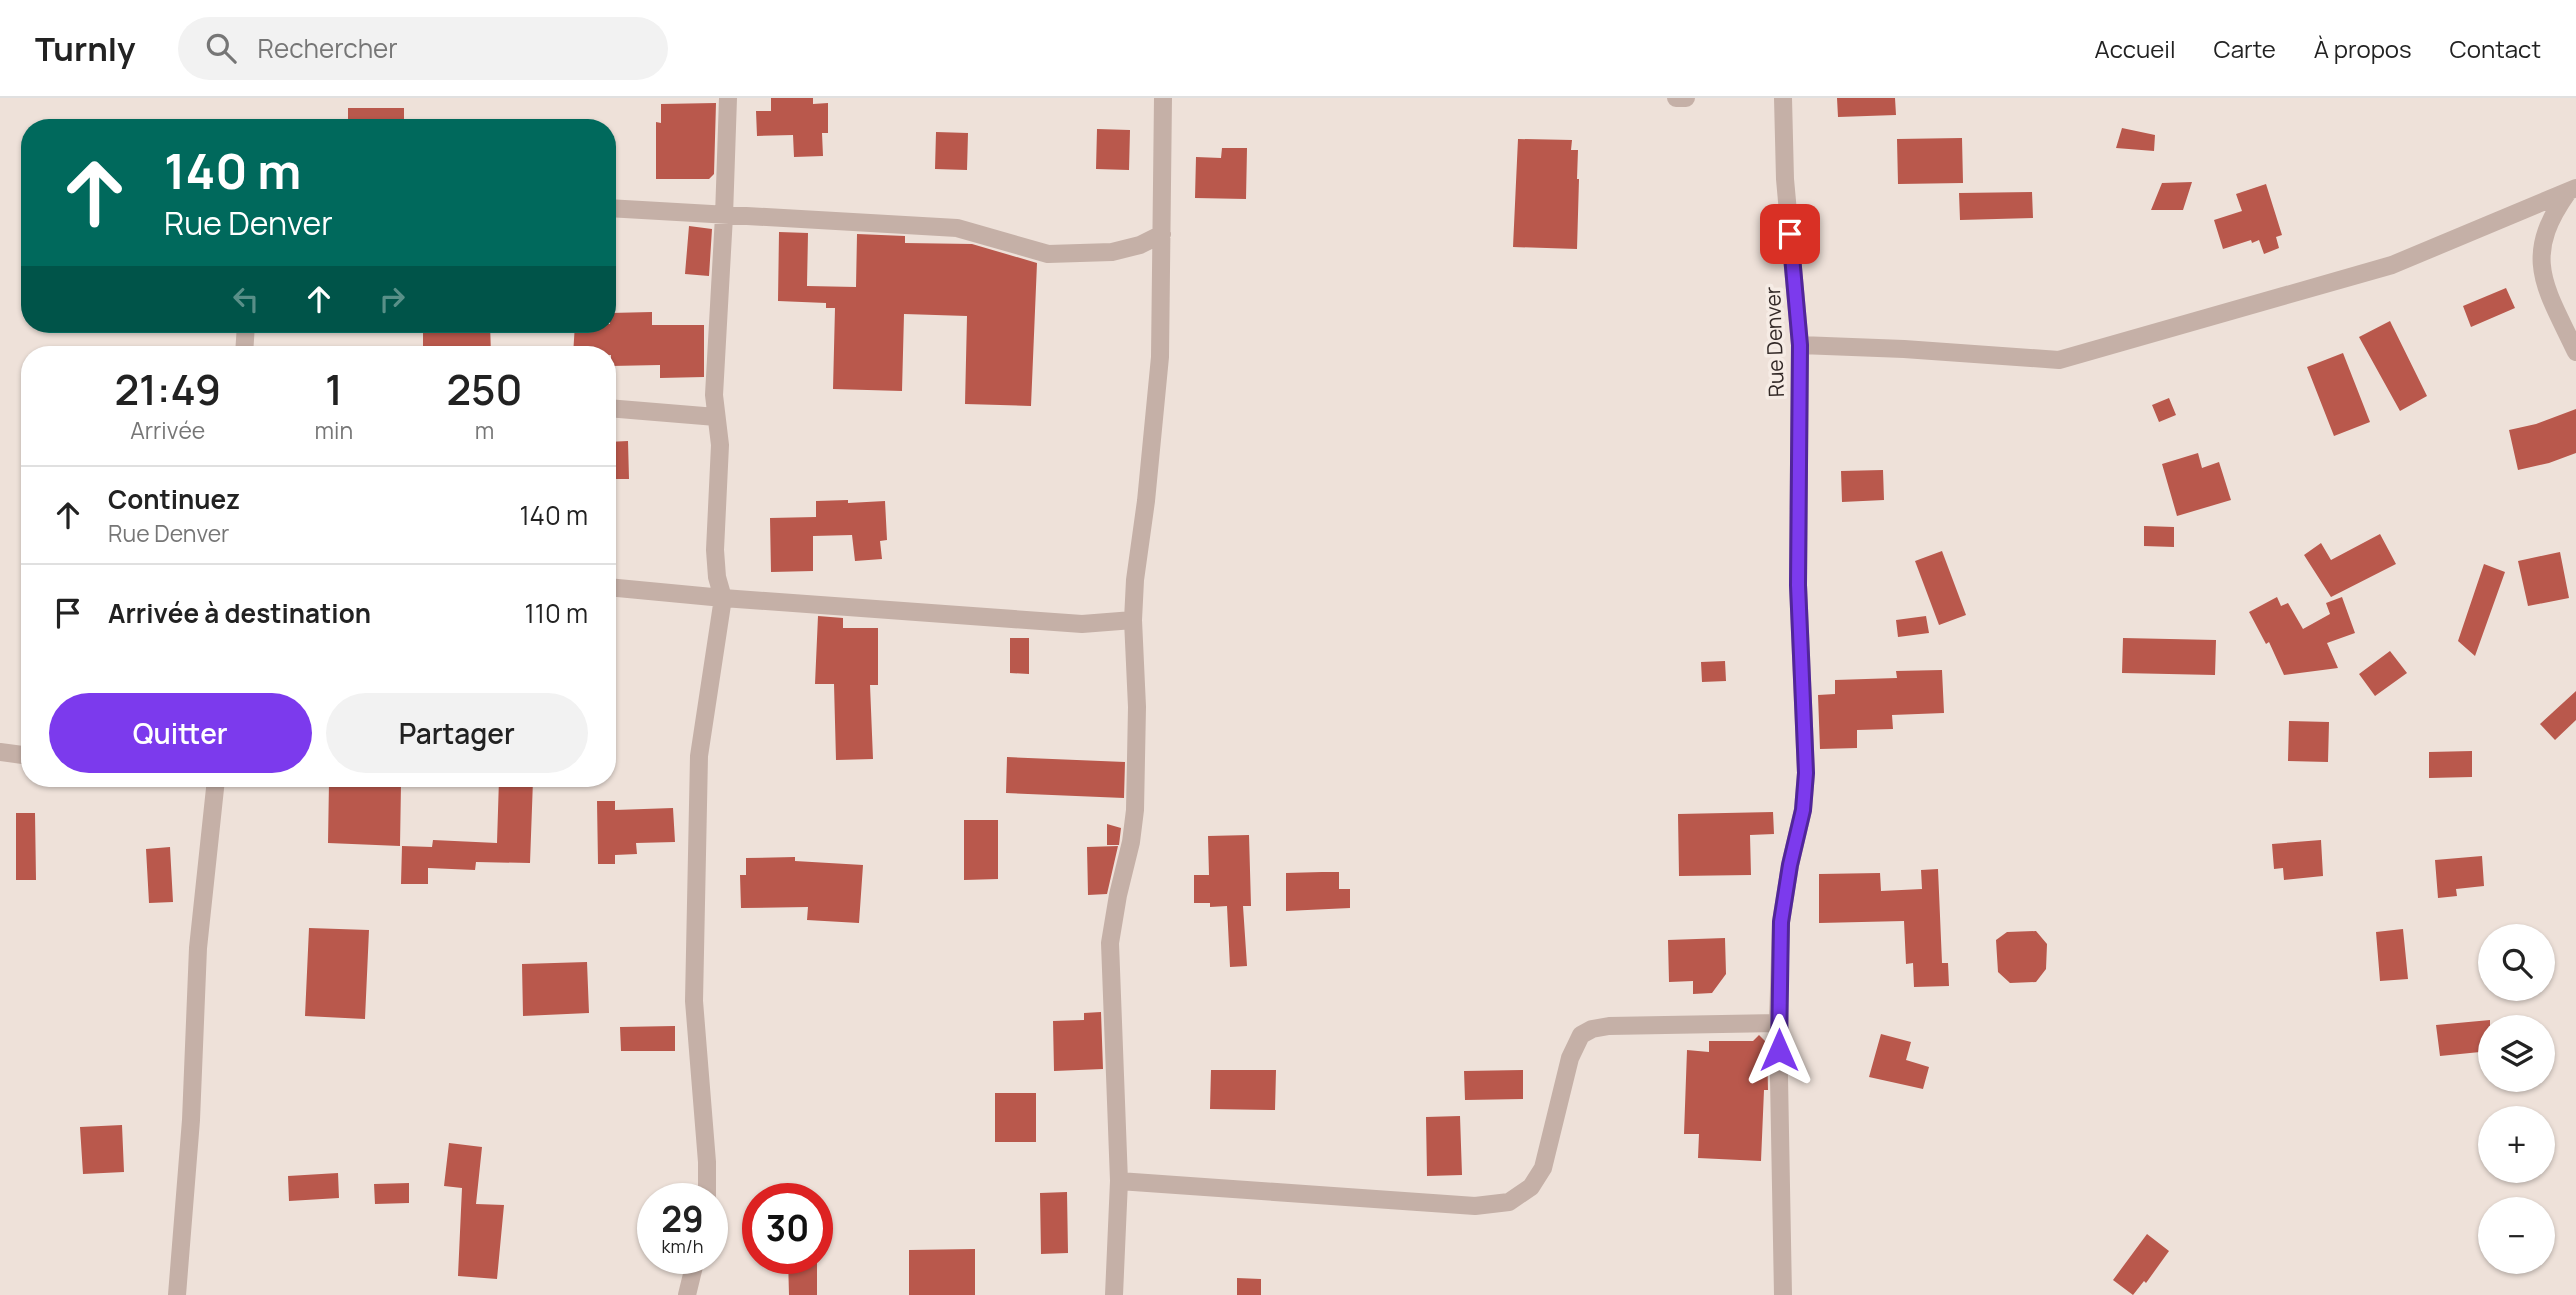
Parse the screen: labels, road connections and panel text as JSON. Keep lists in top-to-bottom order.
{
  "streets": {
    "street": ["Rue Denver"]
  },
  "page": {
    "header": "Turnly",
    "search": "Rechercher",
    "nav": [
      "Accueil",
      "Carte",
      "À propos",
      "Contact"
    ],
    "turn": ["140 m", "Rue Denver"],
    "eta": [
      "21:49",
      "Arrivée",
      "1",
      "min",
      "250",
      "m"
    ],
    "list": [
      {
        "name": "Continuez",
        "note": "Rue Denver",
        "value": "140 m"
      },
      {
        "name": "Arrivée à destination",
        "value": "110 m"
      }
    ],
    "buttons": ["Quitter", "Partager"],
    "map_buttons": ["+", "−"],
    "speed": "29 km/h",
    "limit": "30"
  }
}
